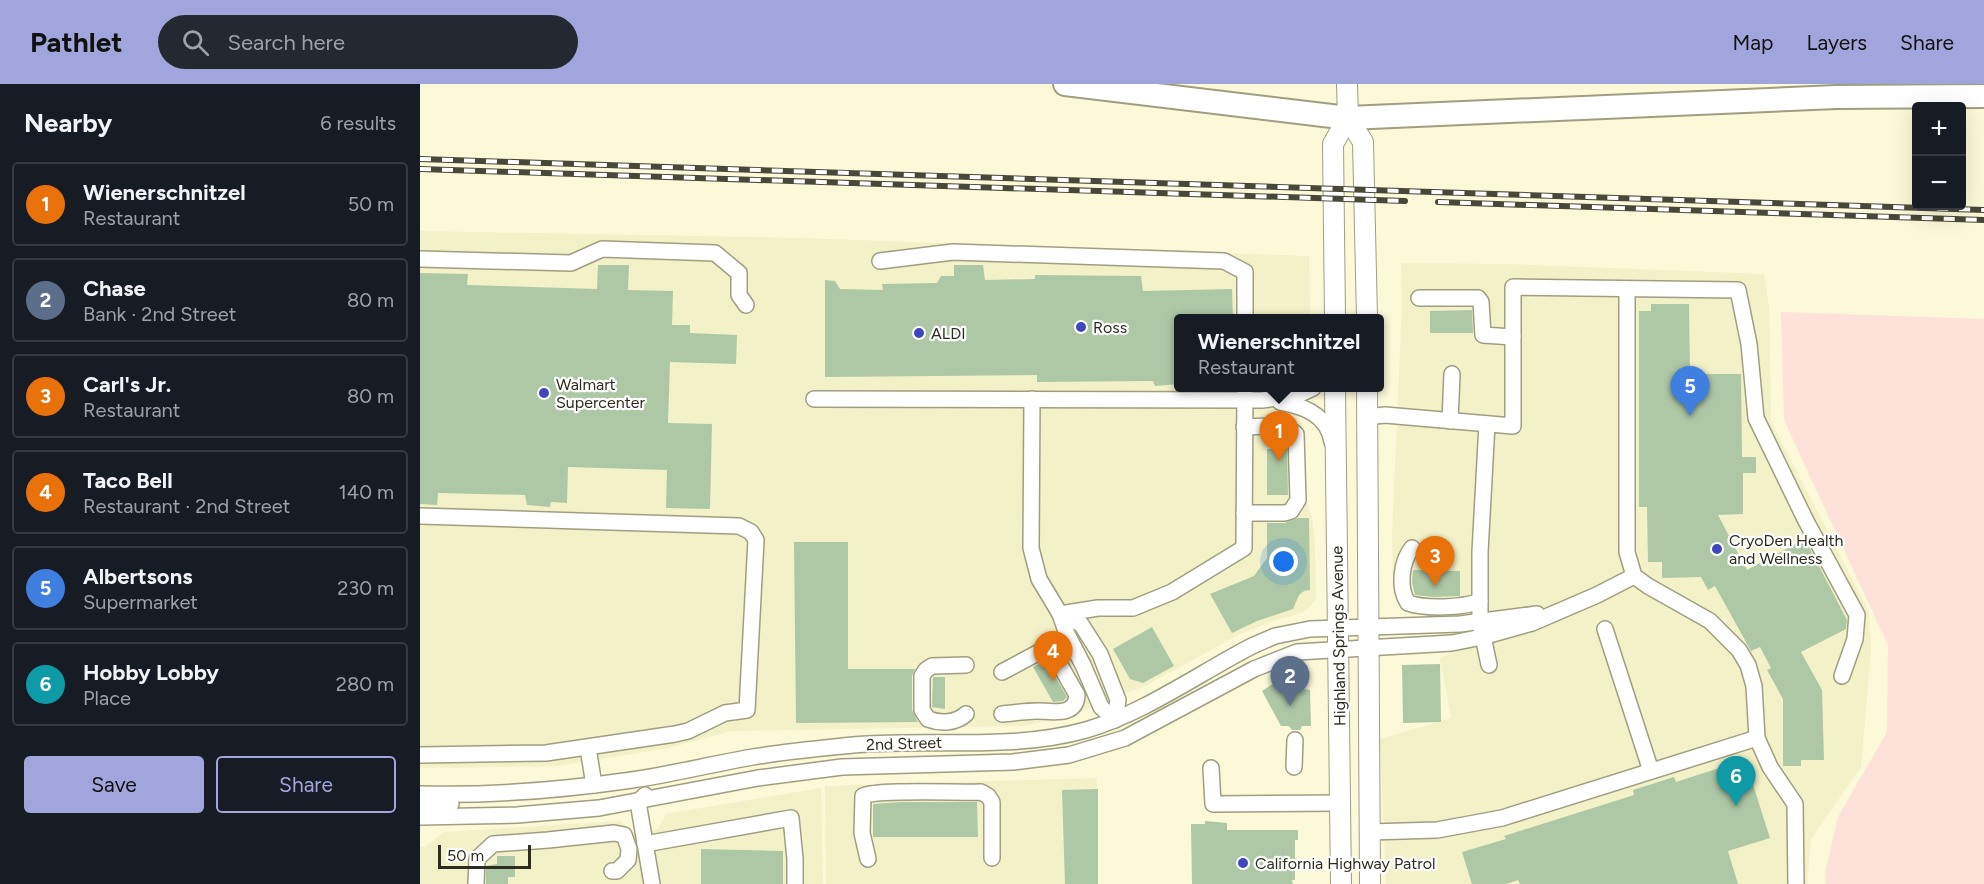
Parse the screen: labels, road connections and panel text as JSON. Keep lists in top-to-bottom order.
{
  "streets": {
    "main road": ["Highland Springs Avenue"],
    "street": ["2nd Street"]
  },
  "crossings": [
    ["Highland Springs Avenue", "2nd Street"]
  ],
  "places": [
    "Ross",
    "ALDI",
    "Walmart Supercenter",
    "CryoDen Health and Wellness",
    "California Highway Patrol"
  ],
  "scale_bar": "50 m",
  "page": {
    "header": "Pathlet",
    "search": "Search here",
    "nav": ["Map", "Layers", "Share"],
    "heading": ["Nearby", "6 results"],
    "map_buttons": ["+", "−"],
    "list": [
      {
        "mark": "1",
        "name": "Wienerschnitzel",
        "note": "Restaurant",
        "value": "50 m"
      },
      {
        "mark": "2",
        "name": "Chase",
        "note": "Bank · 2nd Street",
        "value": "80 m"
      },
      {
        "mark": "3",
        "name": "Carl's Jr.",
        "note": "Restaurant",
        "value": "80 m"
      },
      {
        "mark": "4",
        "name": "Taco Bell",
        "note": "Restaurant · 2nd Street",
        "value": "140 m"
      },
      {
        "mark": "5",
        "name": "Albertsons",
        "note": "Supermarket",
        "value": "230 m"
      },
      {
        "mark": "6",
        "name": "Hobby Lobby",
        "note": "Place",
        "value": "280 m"
      }
    ],
    "popup": ["Wienerschnitzel", "Restaurant"],
    "pins": [
      "5",
      "1",
      "3",
      "4",
      "2",
      "6"
    ],
    "buttons": ["Save", "Share"],
    "scale": "50 m"
  }
}
